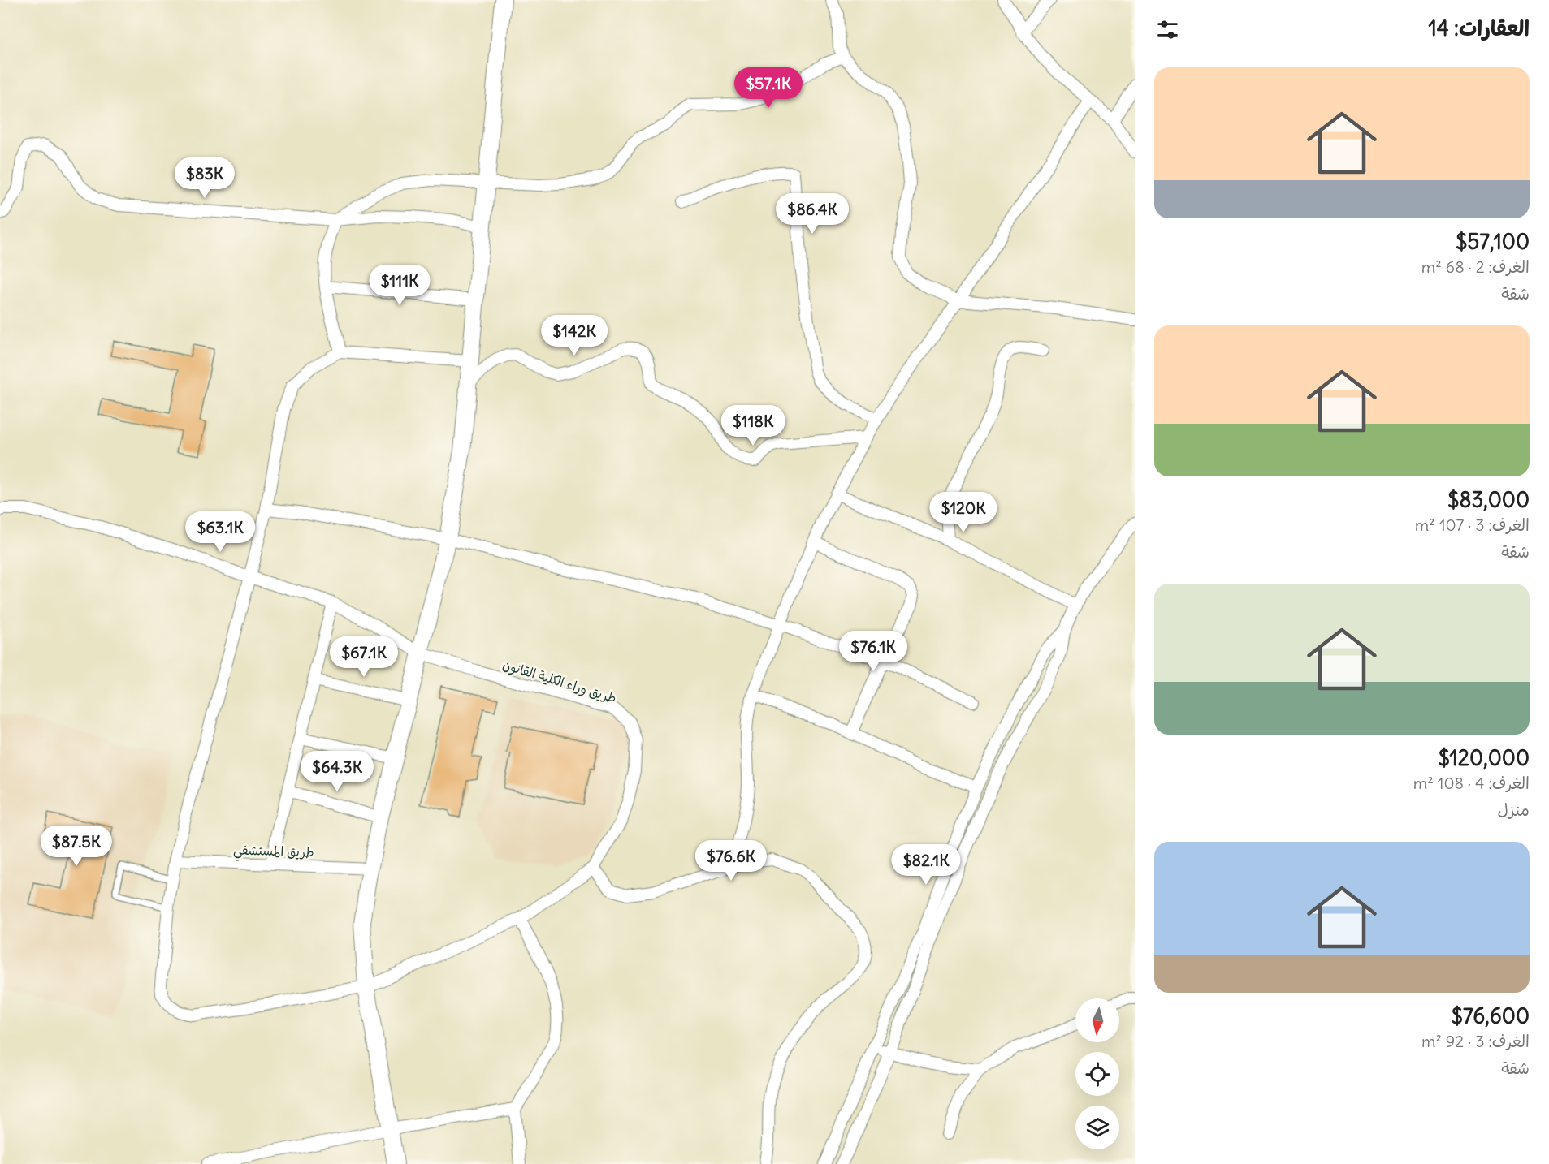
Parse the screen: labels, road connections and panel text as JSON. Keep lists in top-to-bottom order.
{
  "streets": {
    "street": ["طريق وراء الكلية القانون", "طريق المستشفي"]
  },
  "crossings": [
    ["طريق وراء الكلية القانون", "طريق المستشفي"]
  ],
  "north": "bottom",
  "page": {
    "heading": "العقارات: 14",
    "list": [
      {
        "name": "$57,100",
        "note": "الغرف: 2 · 68 m² · شقة"
      },
      {
        "name": "$83,000",
        "note": "الغرف: 3 · 107 m² · شقة"
      },
      {
        "name": "$120,000",
        "note": "الغرف: 4 · 108 m² · منزل"
      },
      {
        "name": "$76,600",
        "note": "الغرف: 3 · 92 m² · شقة"
      }
    ],
    "price": [
      "$57.1K",
      "$83K",
      "$86.4K",
      "$111K",
      "$142K",
      "$118K",
      "$120K",
      "$63.1K",
      "$76.1K",
      "$67.1K",
      "$64.3K",
      "$87.5K",
      "$76.6K",
      "$82.1K"
    ]
  }
}
